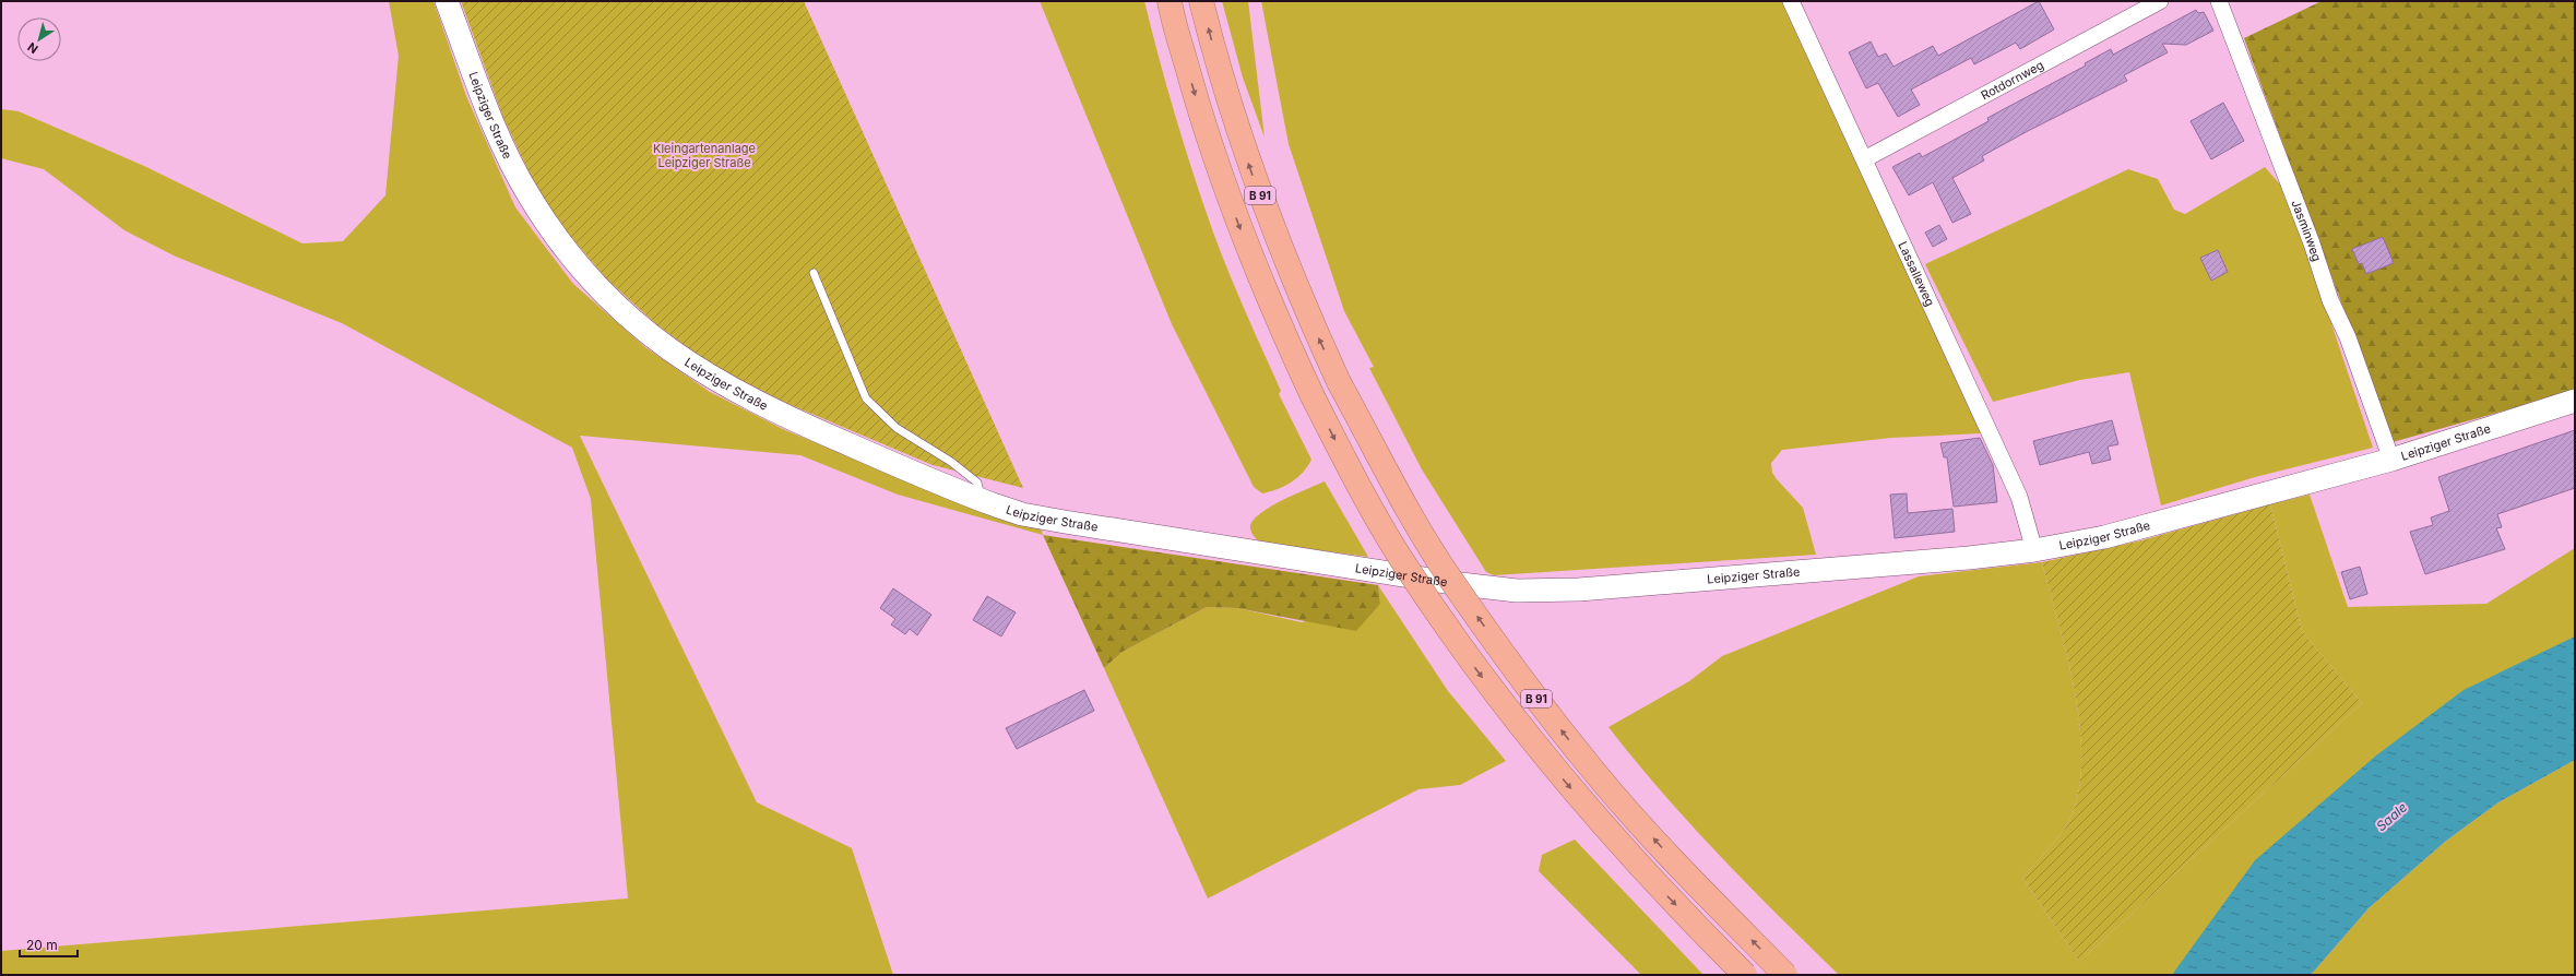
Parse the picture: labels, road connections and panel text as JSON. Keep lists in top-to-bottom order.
{
  "streets": {
    "highway": ["B 91"],
    "street": [
      "Rotdornweg",
      "Leipziger Straße",
      "Jasminweg",
      "Lassalleweg"
    ]
  },
  "crossings": [
    ["Rotdornweg", "Lassalleweg"],
    ["Leipziger Straße", "Jasminweg"],
    ["Leipziger Straße", "Lassalleweg"]
  ],
  "water": ["Saale"],
  "parks": ["Kleingartenanlage Leipziger Straße"],
  "scale_bar": "20 m",
  "north": "bottom left"
}
